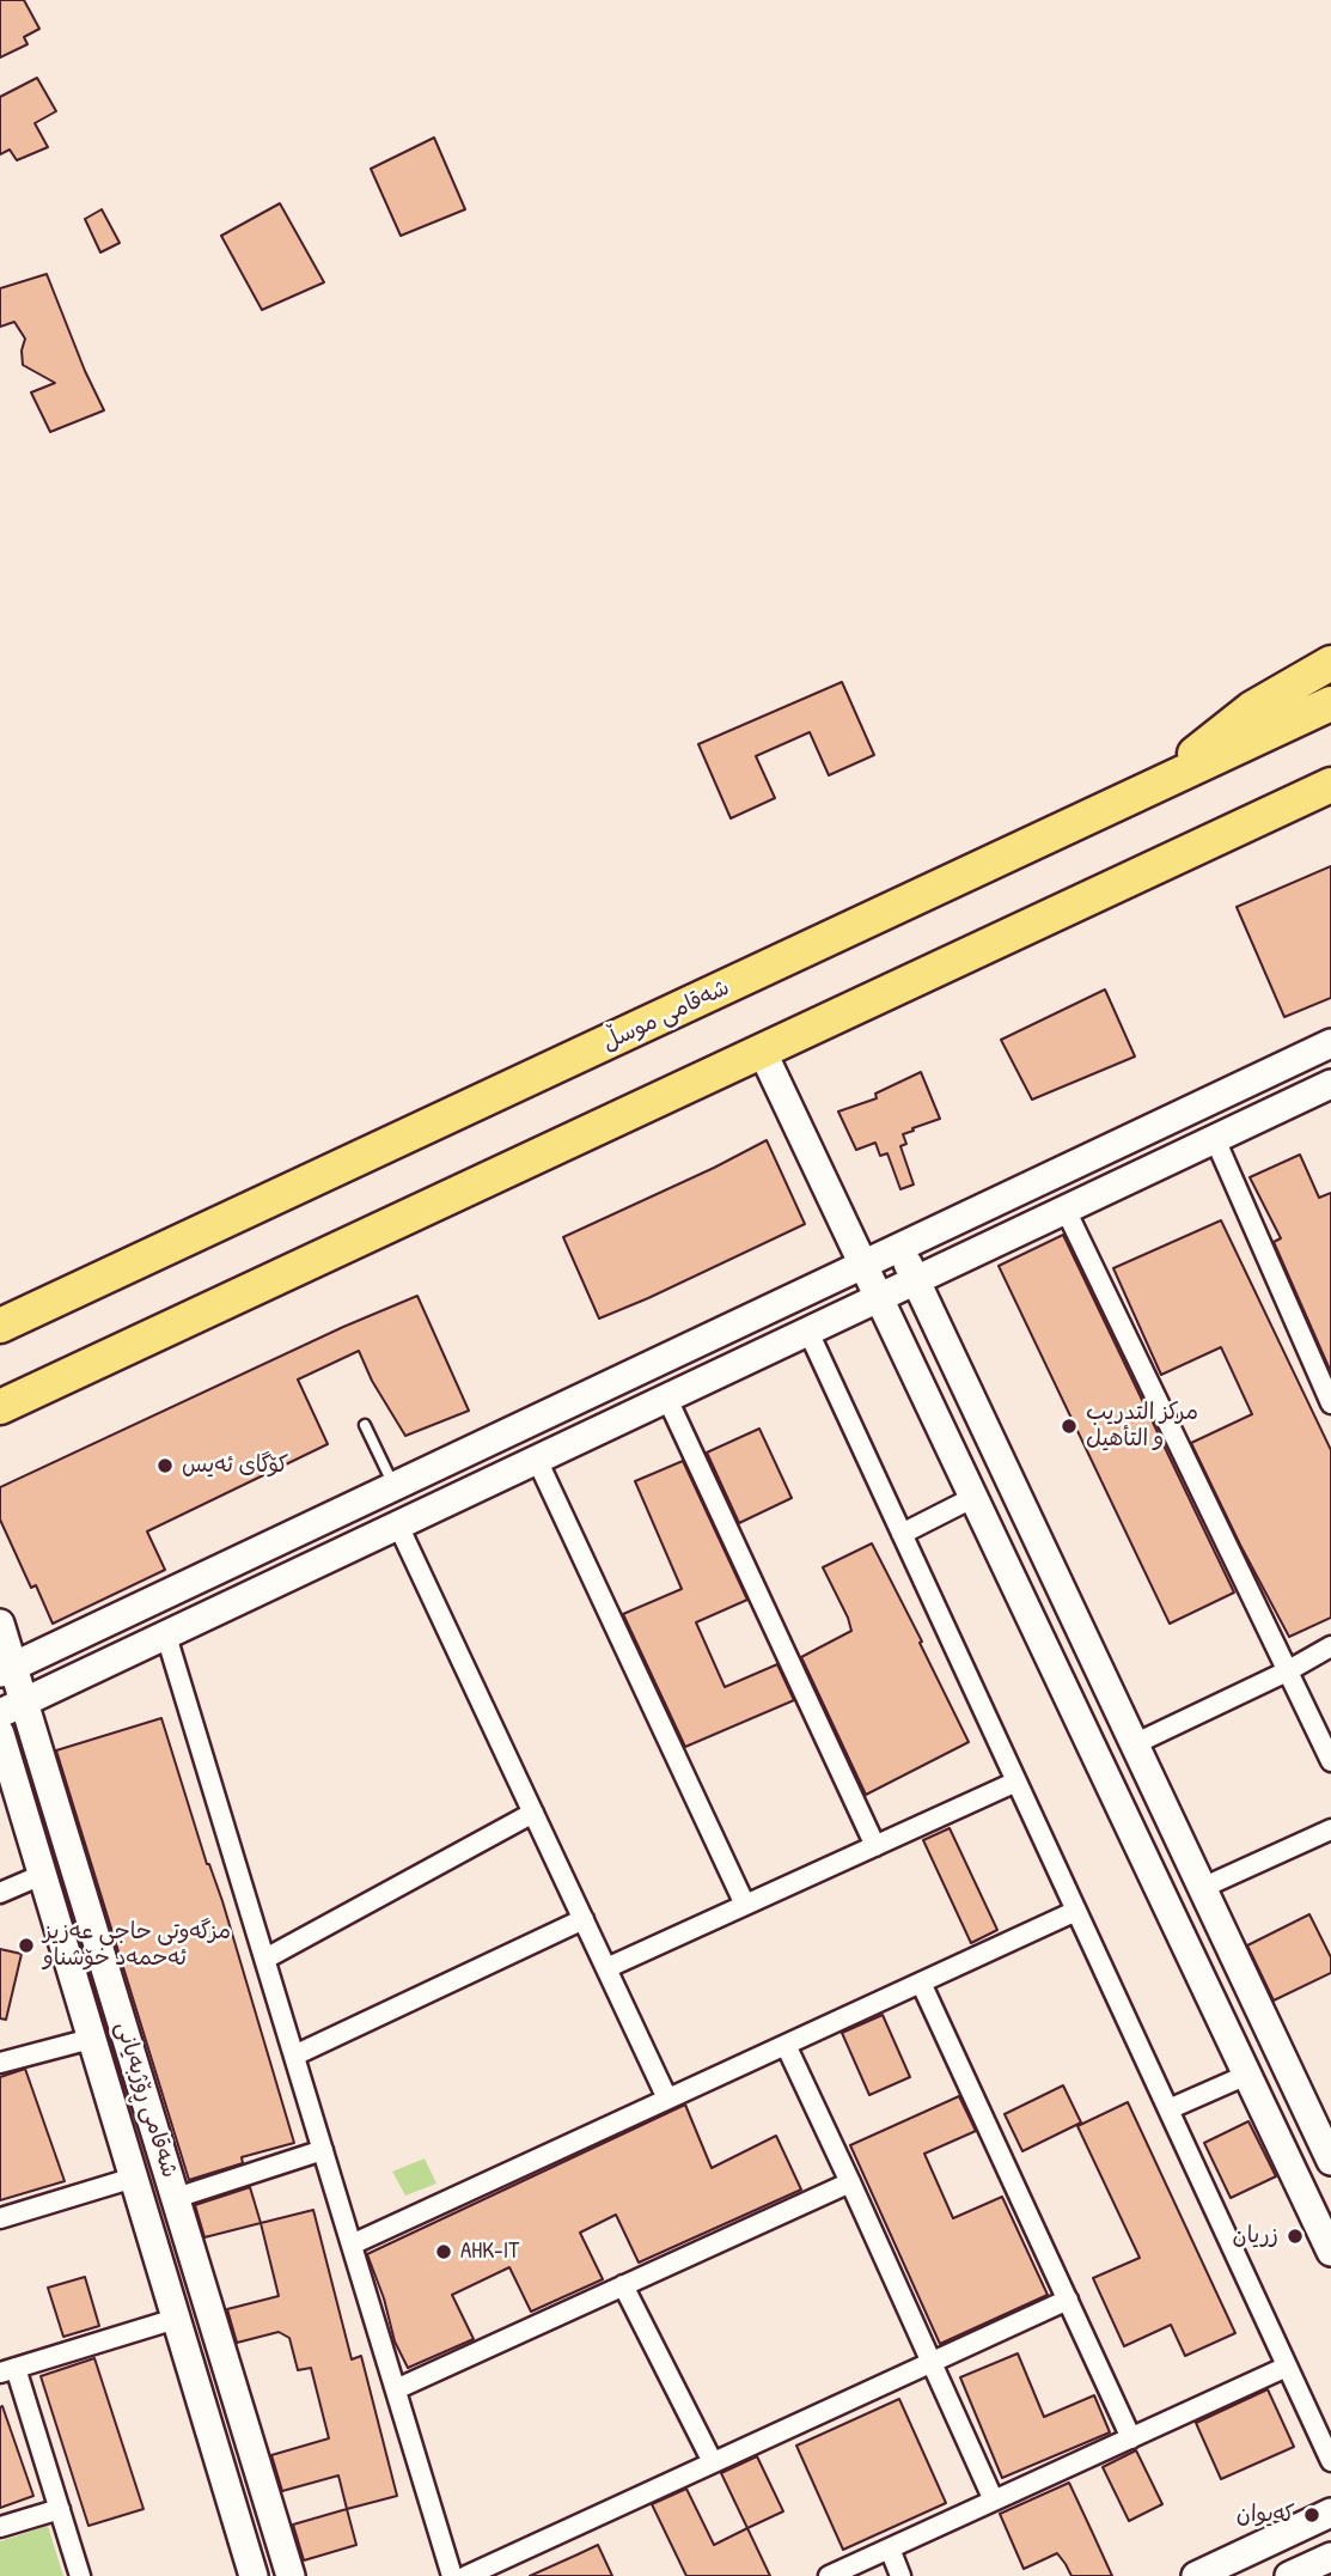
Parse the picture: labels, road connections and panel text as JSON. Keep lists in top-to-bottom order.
{
  "streets": {
    "highway": ["شەقامی موسڵ"],
    "street": ["شەقامی ڕۆژبەیانی"]
  },
  "places": [
    "مركز التدريب و التأهيل",
    "کۆگای ئەیس",
    "مزگەوتی حاجی عەزیز ئەحمەد خۆشناو",
    "زریان",
    "AHK-IT",
    "کەیوان"
  ]
}
